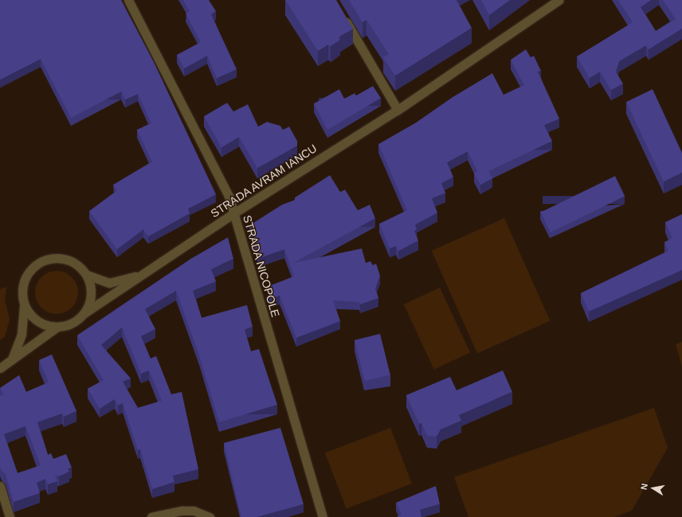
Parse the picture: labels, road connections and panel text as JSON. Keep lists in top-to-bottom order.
{
  "streets": {
    "street": ["STRADA AVRAM IANCU", "STRADA NICOPOLE"]
  },
  "crossings": [
    ["STRADA AVRAM IANCU", "STRADA NICOPOLE"]
  ],
  "north": "left"
}
